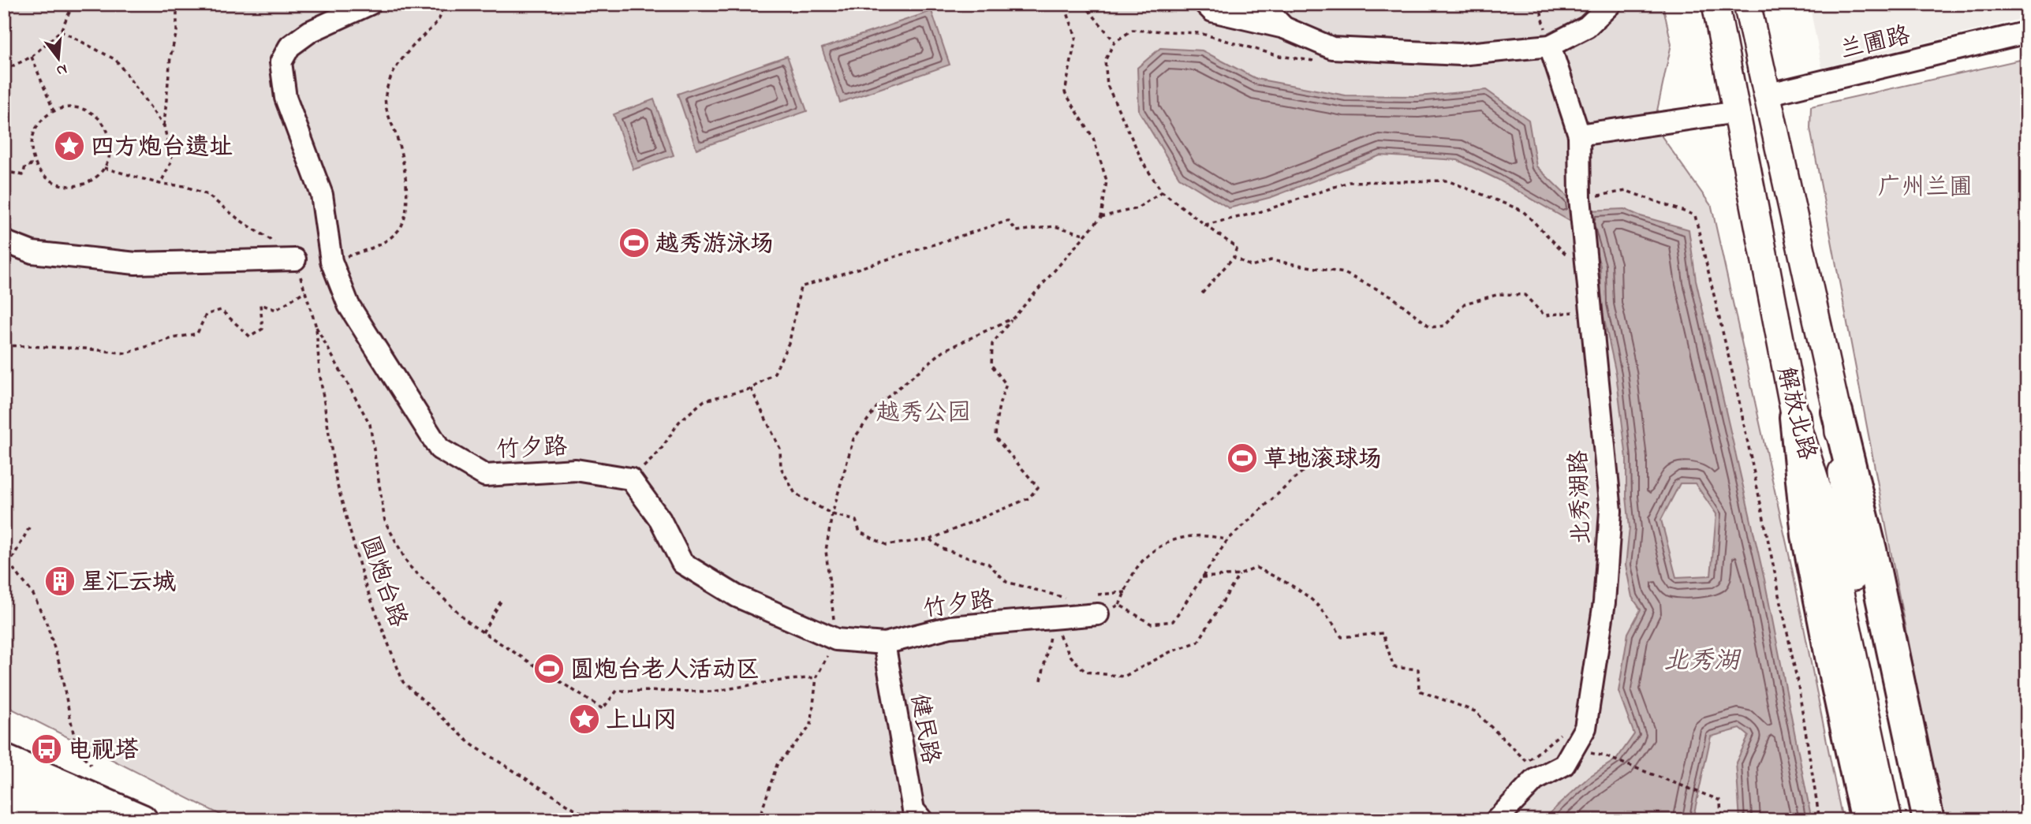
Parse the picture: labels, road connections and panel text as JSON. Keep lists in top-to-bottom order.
{
  "streets": {
    "main road": ["解放北路"],
    "street": [
      "兰圃路",
      "竹夕路",
      "北秀湖路",
      "健民路"
    ],
    "path": ["圆炮台路"]
  },
  "crossings": [
    ["兰圃路", "解放北路"],
    ["竹夕路", "健民路"]
  ],
  "water": ["北秀湖"],
  "parks": ["广州兰圃", "越秀公园"],
  "places": {
    "place": ["四方炮台遗址", "上山冈"],
    "sports": ["越秀游泳场", "草地滚球场", "圆炮台老人活动区"],
    "building": ["星汇云城"],
    "bus stop": ["电视塔"]
  },
  "north": "bottom"
}
